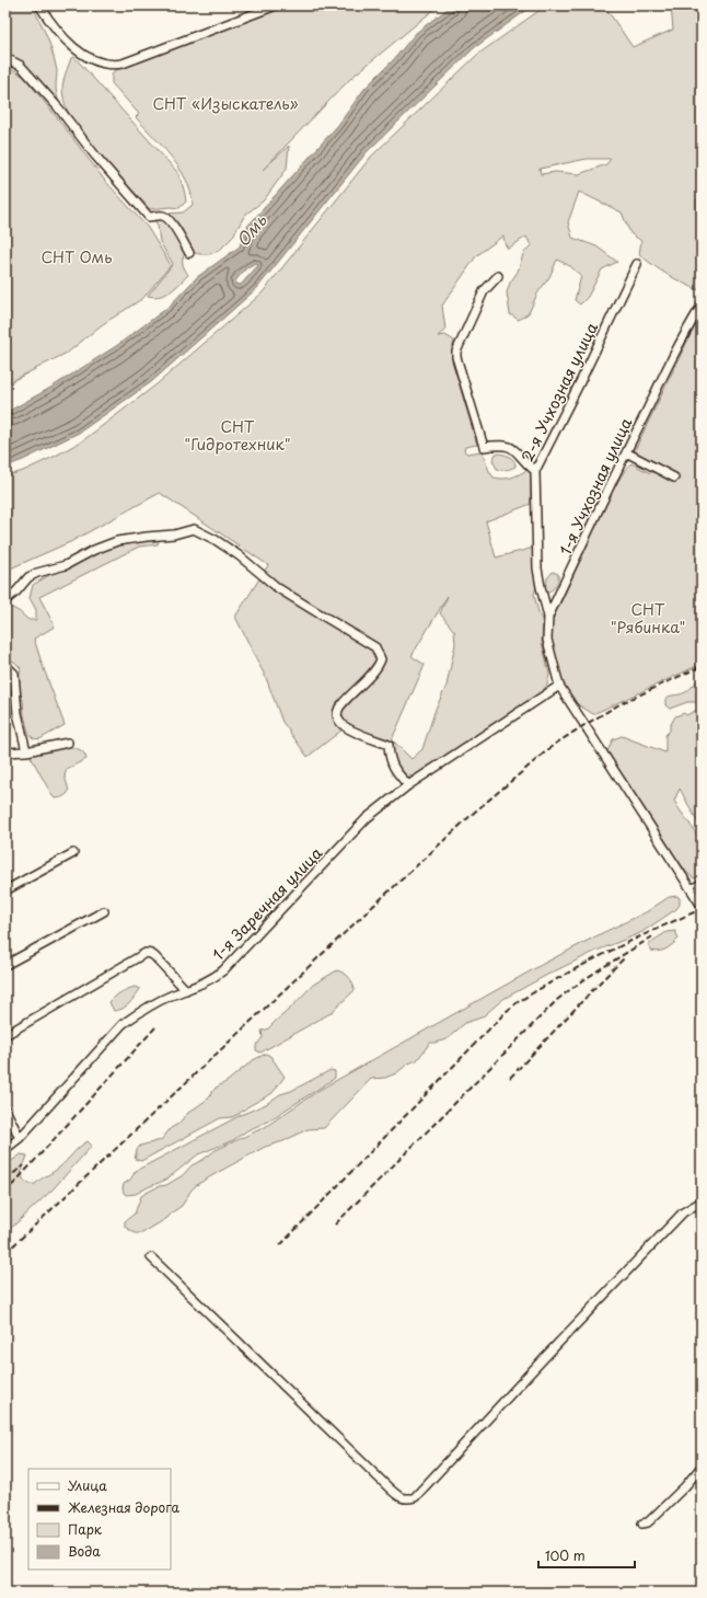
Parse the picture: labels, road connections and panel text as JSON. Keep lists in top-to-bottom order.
{
  "streets": {
    "street": ["2-я Учхозная улица", "1-я Учхозная улица", "1-я Заречная улица"]
  },
  "crossings": [
    ["2-я Учхозная улица", "1-я Учхозная улица"],
    ["1-я Учхозная улица", "1-я Заречная улица"]
  ],
  "water": ["Омь"],
  "parks": [
    "СНТ «Изыскатель»",
    "СНТ Омь",
    "СНТ \"Гидротехник\"",
    "СНТ \"Рябинка\""
  ],
  "legend": [
    "Улица",
    "Железная дорога",
    "Парк",
    "Вода"
  ],
  "scale_bar": "100 m"
}
